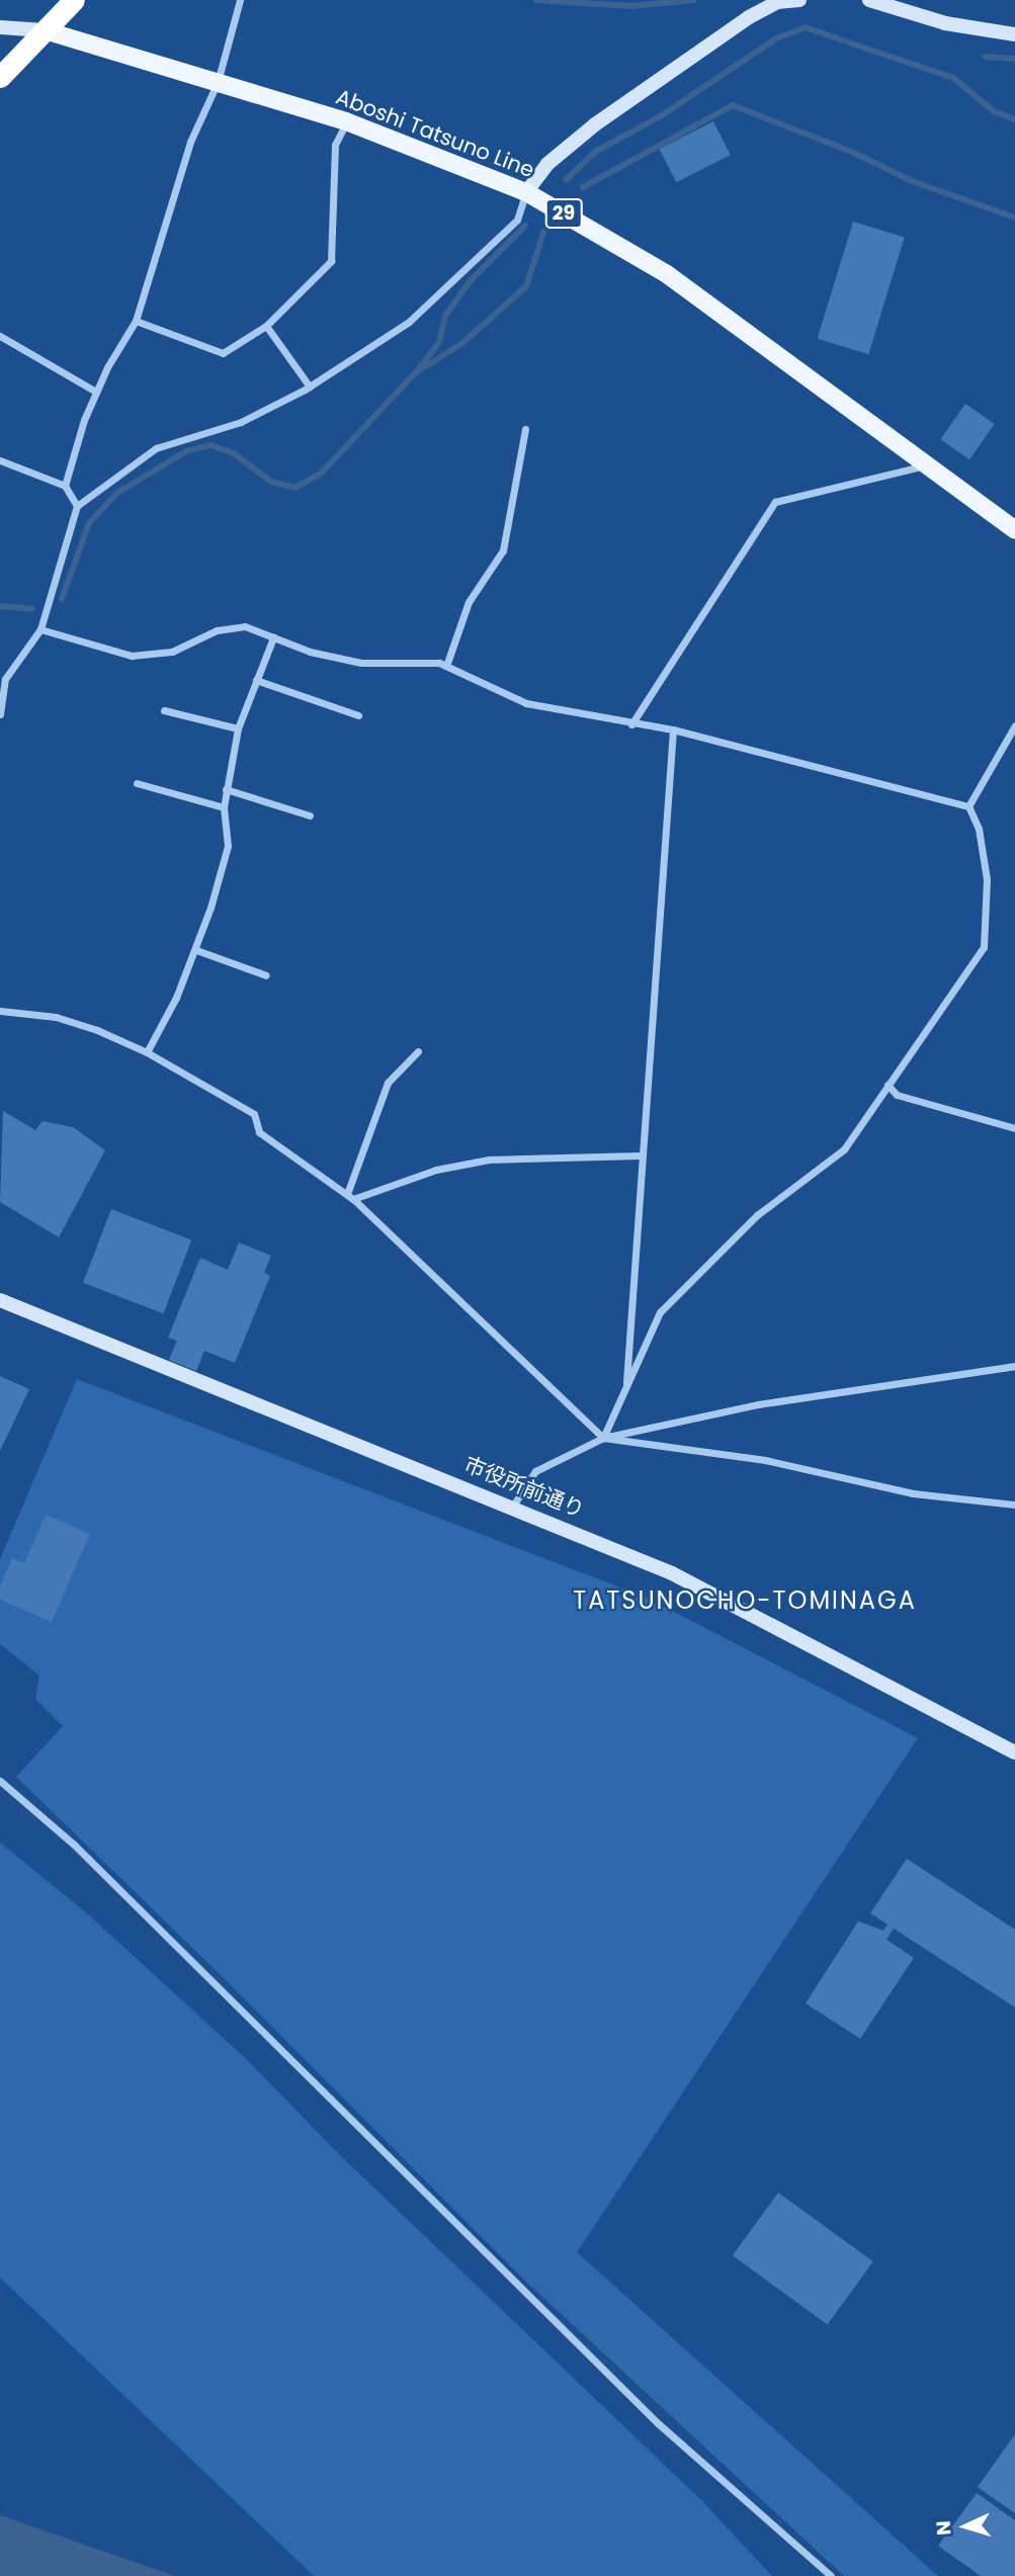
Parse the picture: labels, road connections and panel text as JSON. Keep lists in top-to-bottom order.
{
  "streets": {
    "main road": ["Aboshi Tatsuno Line", "29"],
    "street": ["市役所前通り"]
  },
  "districts": ["TATSUNOCHO-TOMINAGA"],
  "north": "left"
}
